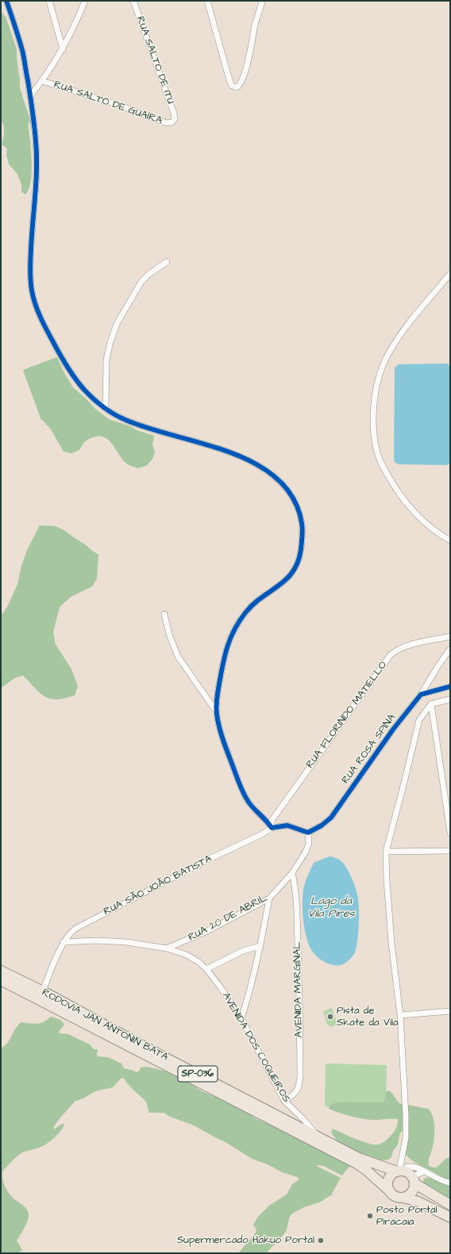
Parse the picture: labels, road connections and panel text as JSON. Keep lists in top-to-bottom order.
{
  "streets": {
    "main road": ["RODOVIA JAN ANTONIN BATA", "SP-036"],
    "street": [
      "RUA SALTO DE ITU",
      "RUA SALTO DE GUAÍRA",
      "RUA FLORINDO MATIELLO",
      "RUA ROSA SPINA",
      "RUA SÃO JOÃO BATISTA",
      "RUA 20 DE ABRIL",
      "AVENIDA MARGINAL",
      "AVENIDA DOS COQUEIROS"
    ]
  },
  "crossings": [
    ["RUA SALTO DE ITU", "RUA SALTO DE GUAÍRA"],
    ["RUA FLORINDO MATIELLO", "RUA SÃO JOÃO BATISTA"],
    ["RUA ROSA SPINA", "RUA SÃO JOÃO BATISTA"],
    ["RUA ROSA SPINA", "RUA 20 DE ABRIL"],
    ["RUA SÃO JOÃO BATISTA", "RUA 20 DE ABRIL"],
    ["RUA SÃO JOÃO BATISTA", "RODOVIA JAN ANTONIN BATA"],
    ["RUA SÃO JOÃO BATISTA", "AVENIDA DOS COQUEIROS"],
    ["RUA 20 DE ABRIL", "AVENIDA MARGINAL"],
    ["RUA 20 DE ABRIL", "AVENIDA DOS COQUEIROS"],
    ["AVENIDA MARGINAL", "AVENIDA DOS COQUEIROS"],
    ["RODOVIA JAN ANTONIN BATA", "AVENIDA DOS COQUEIROS"]
  ],
  "water": ["Lago da Vila Pires"],
  "places": ["Pista de Skate da Vila", "Posto Portal Piracaia", "Supermercado Hakuo Portal"]
}
